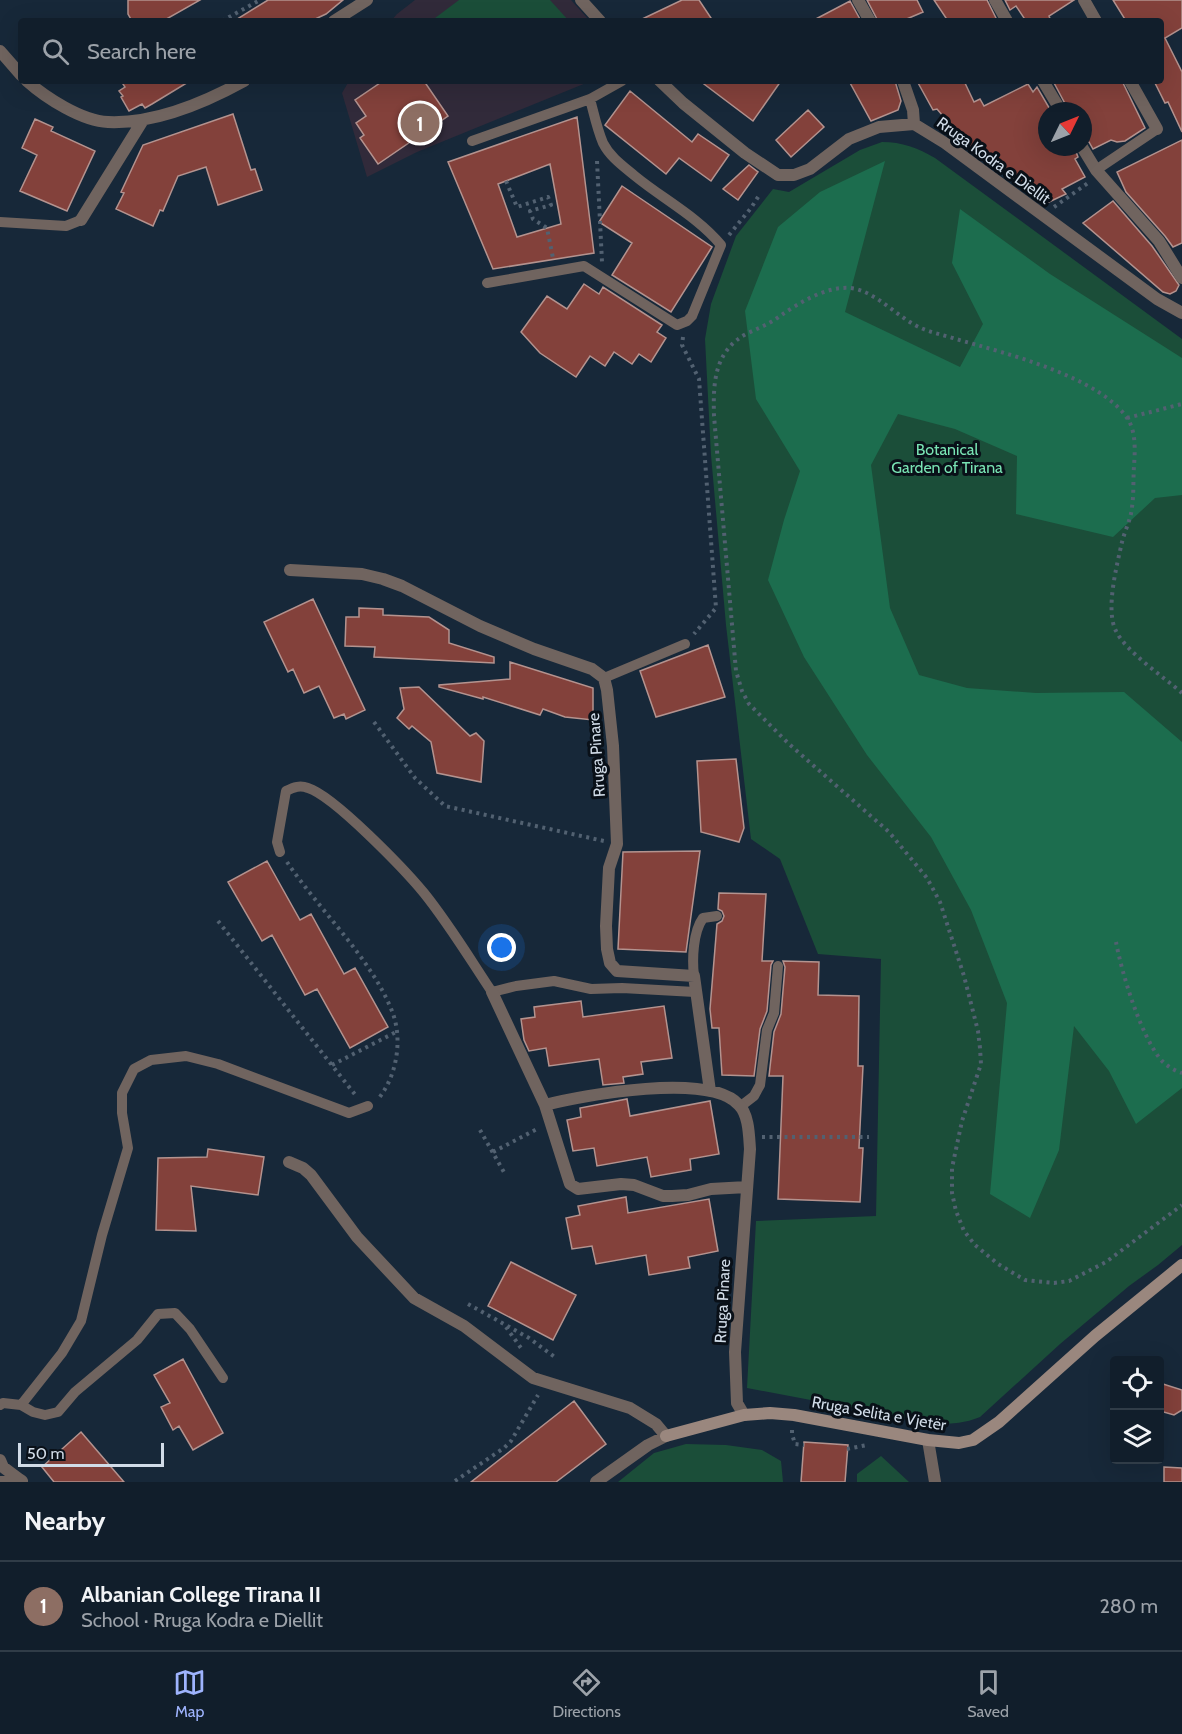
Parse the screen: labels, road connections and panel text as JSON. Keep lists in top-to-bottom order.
{
  "streets": {
    "street": ["Rruga Kodra e Diellit", "Rruga Pinare", "Rruga Selita e Vjetër"]
  },
  "crossings": [
    ["Rruga Pinare", "Rruga Selita e Vjetër"]
  ],
  "parks": ["Botanical Garden of Tirana"],
  "scale_bar": "50 m",
  "north": "top right",
  "page": {
    "search": "Search here",
    "pins": "1",
    "scale": "50 m",
    "heading": "Nearby",
    "list": [
      {
        "mark": "1",
        "name": "Albanian College Tirana II",
        "note": "School · Rruga Kodra e Diellit",
        "value": "280 m"
      }
    ],
    "nav": ["Map", "Directions", "Saved"]
  }
}
